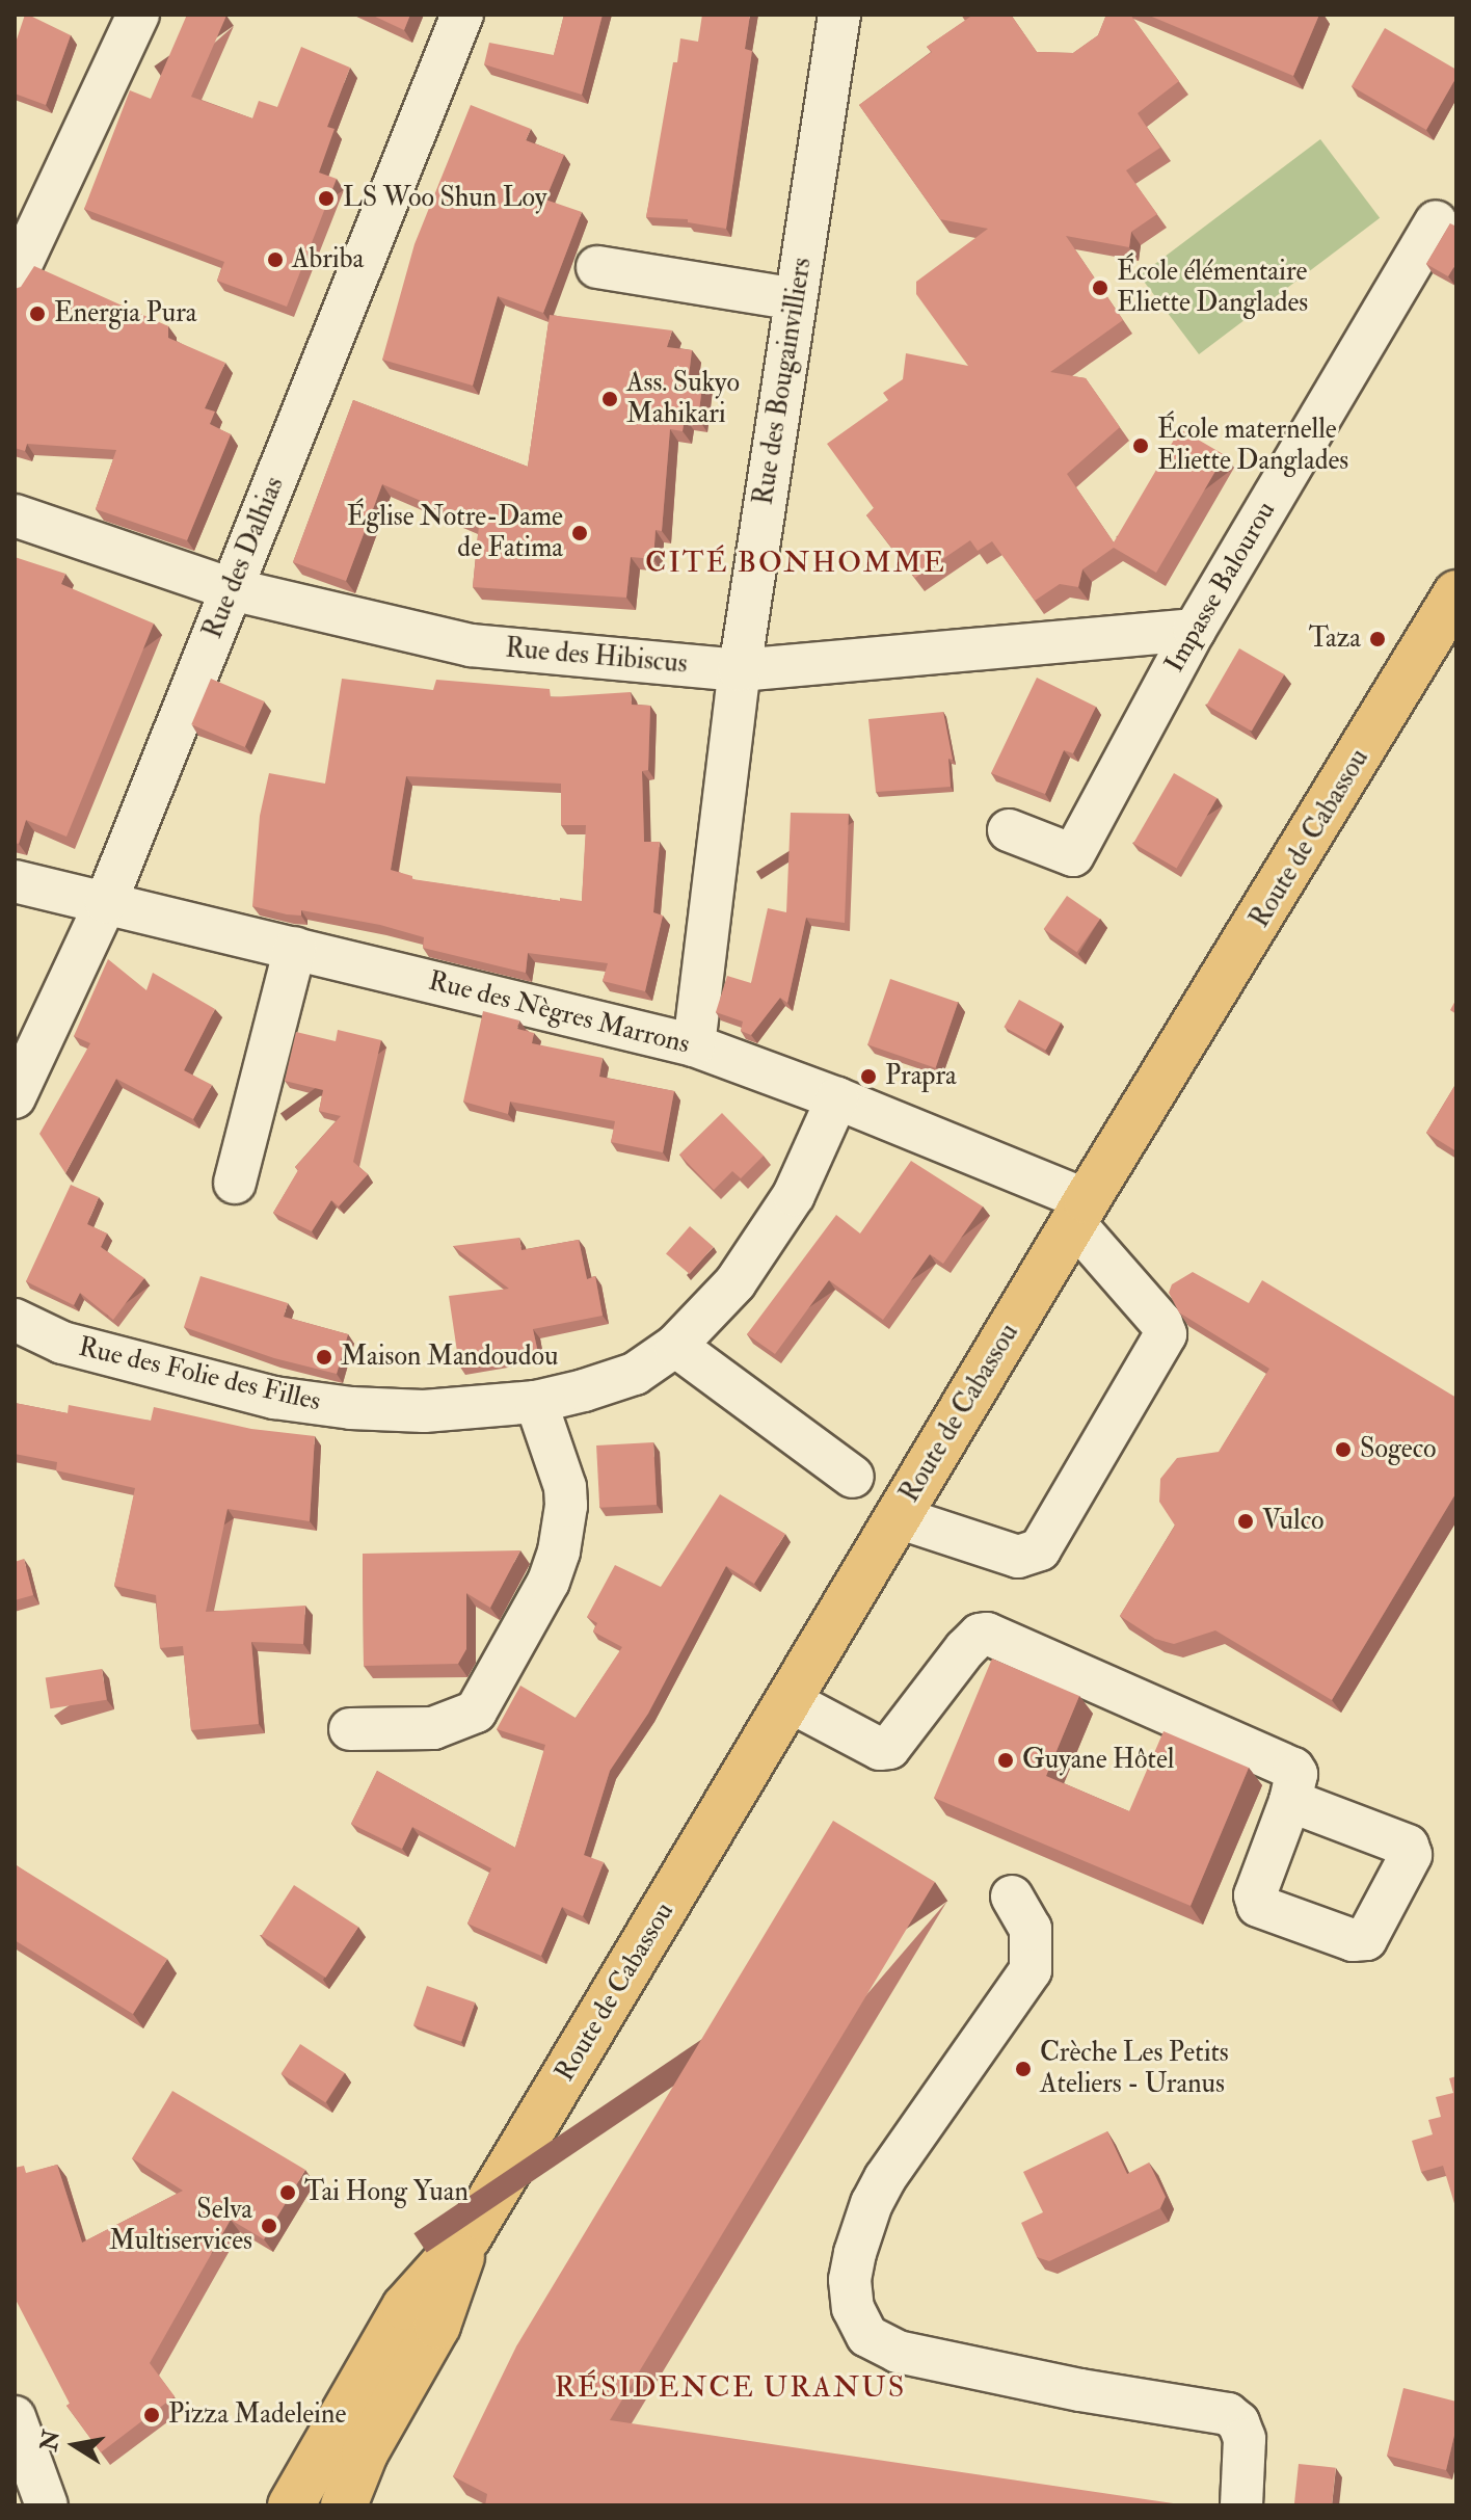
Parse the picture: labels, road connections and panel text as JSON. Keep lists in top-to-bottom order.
{
  "streets": {
    "main road": ["Route de Cabassou"],
    "street": [
      "Rue des Bougainvilliers",
      "Rue des Dalhias",
      "Impasse Balourou",
      "Rue des Hibiscus",
      "Rue des Nègres Marrons",
      "Rue des Folie des Filles"
    ]
  },
  "crossings": [
    ["Rue des Bougainvilliers", "Rue des Hibiscus"],
    ["Rue des Bougainvilliers", "Rue des Nègres Marrons"],
    ["Rue des Dalhias", "Rue des Hibiscus"],
    ["Rue des Dalhias", "Rue des Nègres Marrons"],
    ["Impasse Balourou", "Rue des Hibiscus"],
    ["Route de Cabassou", "Rue des Nègres Marrons"],
    ["Rue des Nègres Marrons", "Rue des Folie des Filles"]
  ],
  "districts": ["CITÉ BONHOMME", "RÉSIDENCE URANUS"],
  "places": [
    "LS Woo Shun Loy",
    "Abriba",
    "École élémentaire Eliette Danglades",
    "Energia Pura",
    "Ass. Sukyo Mahikari",
    "École maternelle Eliette Danglades",
    "Église Notre-Dame de Fatima",
    "Taza",
    "Prapra",
    "Maison Mandoudou",
    "Sogeco",
    "Vulco",
    "Guyane Hôtel",
    "Crèche Les Petits Ateliers - Uranus",
    "Tai Hong Yuan",
    "Selva Multiservices",
    "Pizza Madeleine"
  ],
  "north": "left"
}
